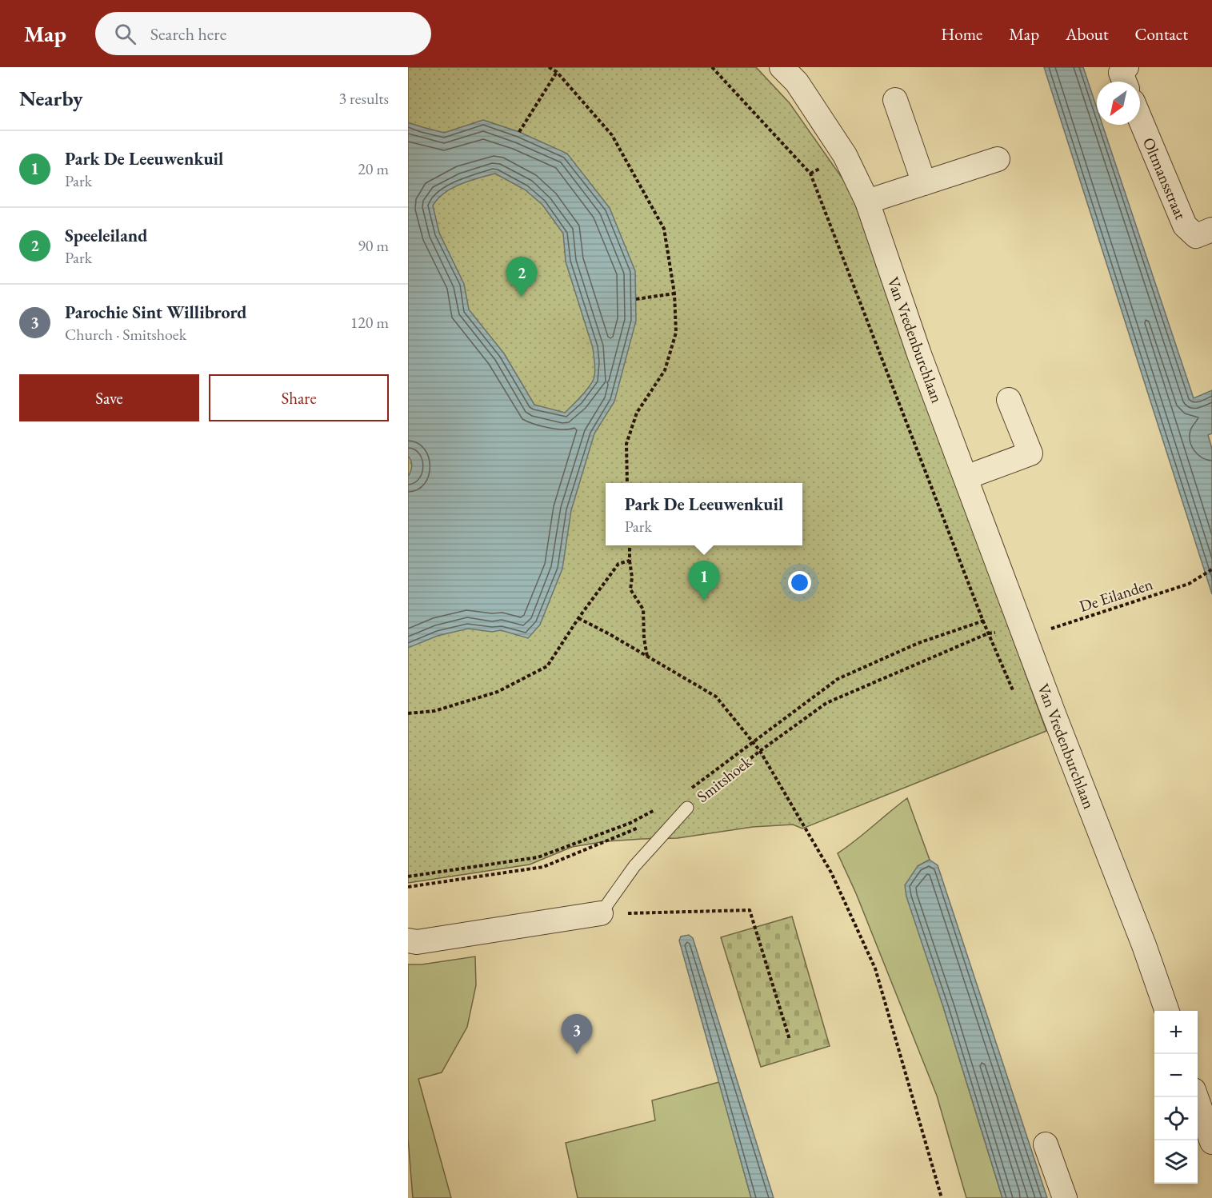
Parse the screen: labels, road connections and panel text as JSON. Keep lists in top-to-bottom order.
{
  "streets": {
    "street": ["Oltmansstraat", "Van Vredenburchlaan"],
    "path": ["De Eilanden", "Smitshoek"]
  },
  "crossings": [
    ["Van Vredenburchlaan", "De Eilanden"],
    ["Van Vredenburchlaan", "Smitshoek"],
    ["De Eilanden", "Smitshoek"]
  ],
  "north": "bottom left",
  "page": {
    "header": "Map",
    "search": "Search here",
    "nav": [
      "Home",
      "Map",
      "About",
      "Contact"
    ],
    "heading": ["Nearby", "3 results"],
    "list": [
      {
        "mark": "1",
        "name": "Park De Leeuwenkuil",
        "note": "Park",
        "value": "20 m"
      },
      {
        "mark": "2",
        "name": "Speeleiland",
        "note": "Park",
        "value": "90 m"
      },
      {
        "mark": "3",
        "name": "Parochie Sint Willibrord",
        "note": "Church · Smitshoek",
        "value": "120 m"
      }
    ],
    "pins": ["2", "1", "3"],
    "buttons": ["Save", "Share"],
    "popup": ["Park De Leeuwenkuil", "Park"],
    "map_buttons": ["+", "−"]
  }
}
